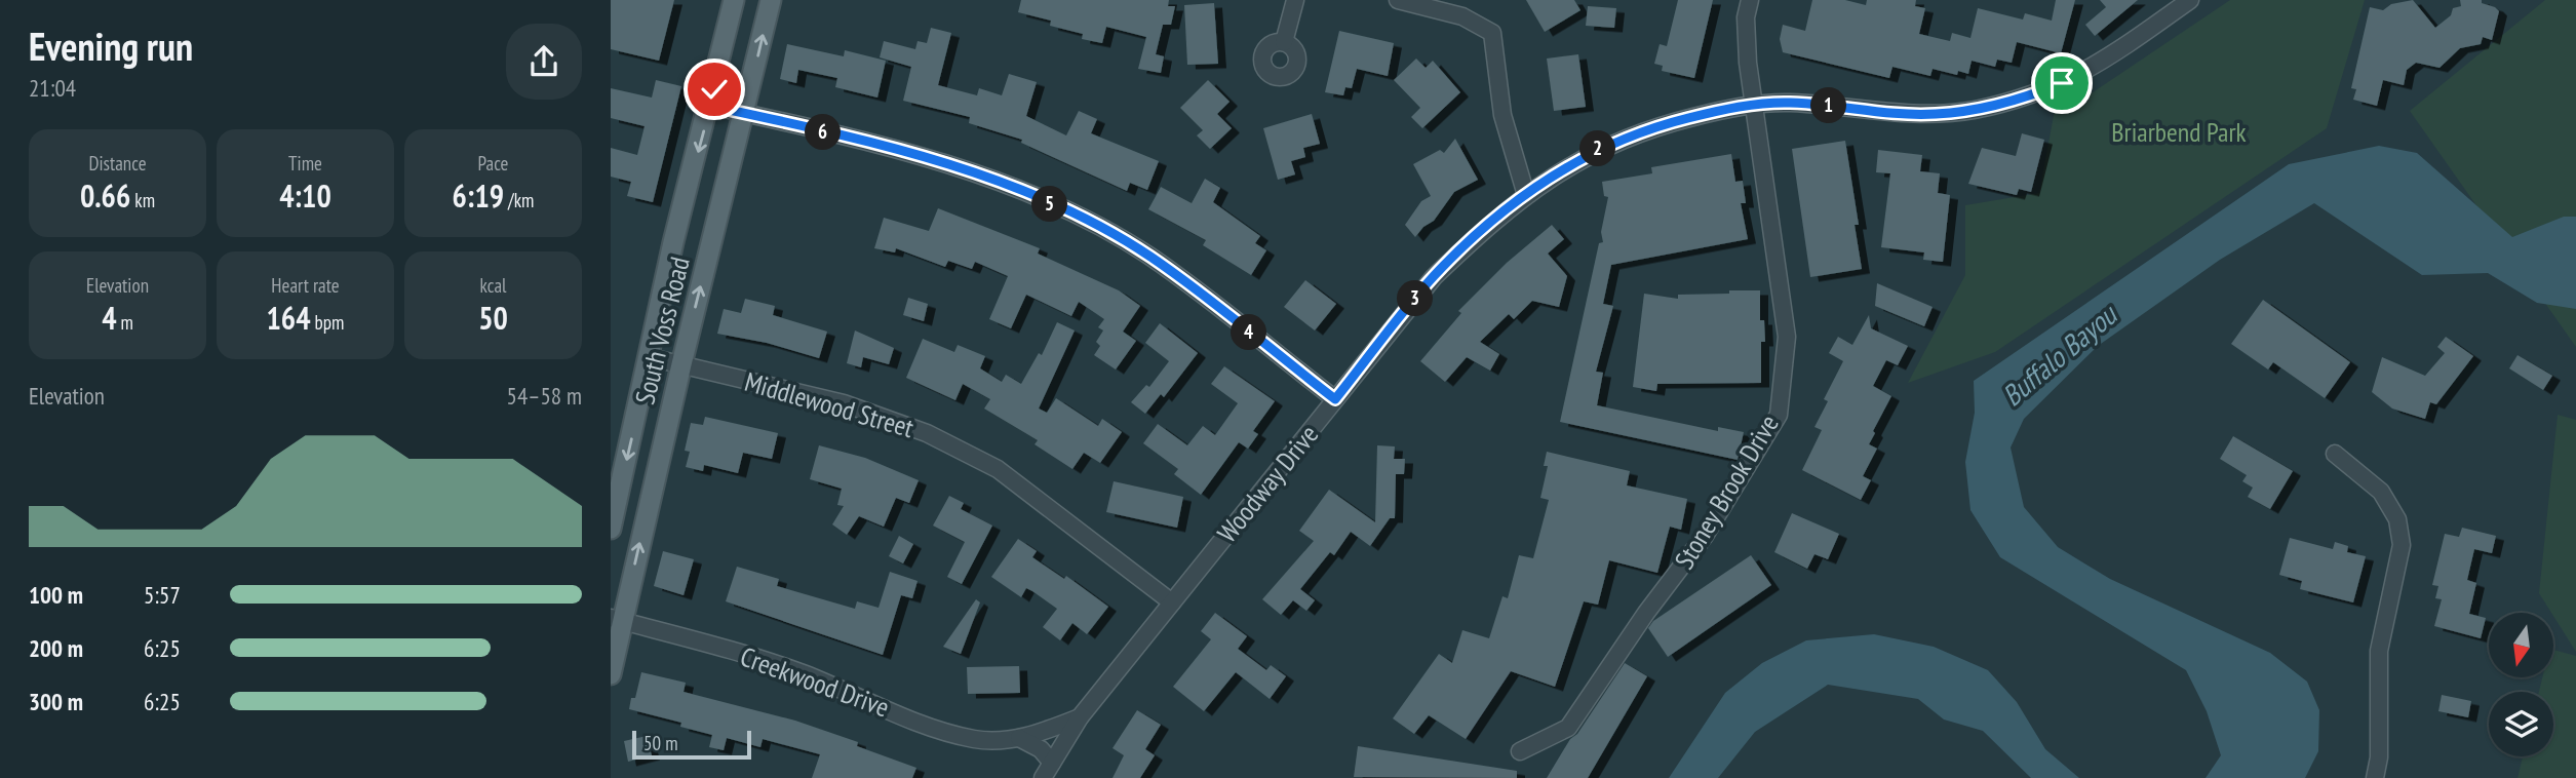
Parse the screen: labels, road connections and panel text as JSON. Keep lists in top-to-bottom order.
{
  "streets": {
    "main road": ["South Voss Road"],
    "street": [
      "Middlewood Street",
      "Woodway Drive",
      "Stoney Brook Drive",
      "Creekwood Drive"
    ]
  },
  "crossings": [
    ["South Voss Road", "Middlewood Street"],
    ["South Voss Road", "Creekwood Drive"],
    ["Middlewood Street", "Woodway Drive"],
    ["Woodway Drive", "Stoney Brook Drive"],
    ["Woodway Drive", "Creekwood Drive"]
  ],
  "water": ["Buffalo Bayou"],
  "parks": ["Briarbend Park"],
  "scale_bar": "50 m",
  "north": "bottom",
  "page": {
    "heading": ["Evening run", "21:04"],
    "pins": [
      "1",
      "6",
      "2",
      "5",
      "3",
      "4"
    ],
    "stats": [
      ["Distance", "0.66 km"],
      ["Time", "4:10"],
      ["Pace", "6:19 /km"],
      ["Elevation", "4 m"],
      ["Heart rate", "164 bpm"],
      ["kcal", "50"]
    ],
    "chart": ["Elevation", "54–58 m"],
    "list": [
      {
        "name": "100 m",
        "note": "5:57"
      },
      {
        "name": "200 m",
        "note": "6:25"
      },
      {
        "name": "300 m",
        "note": "6:25"
      }
    ],
    "scale": "50 m"
  }
}
